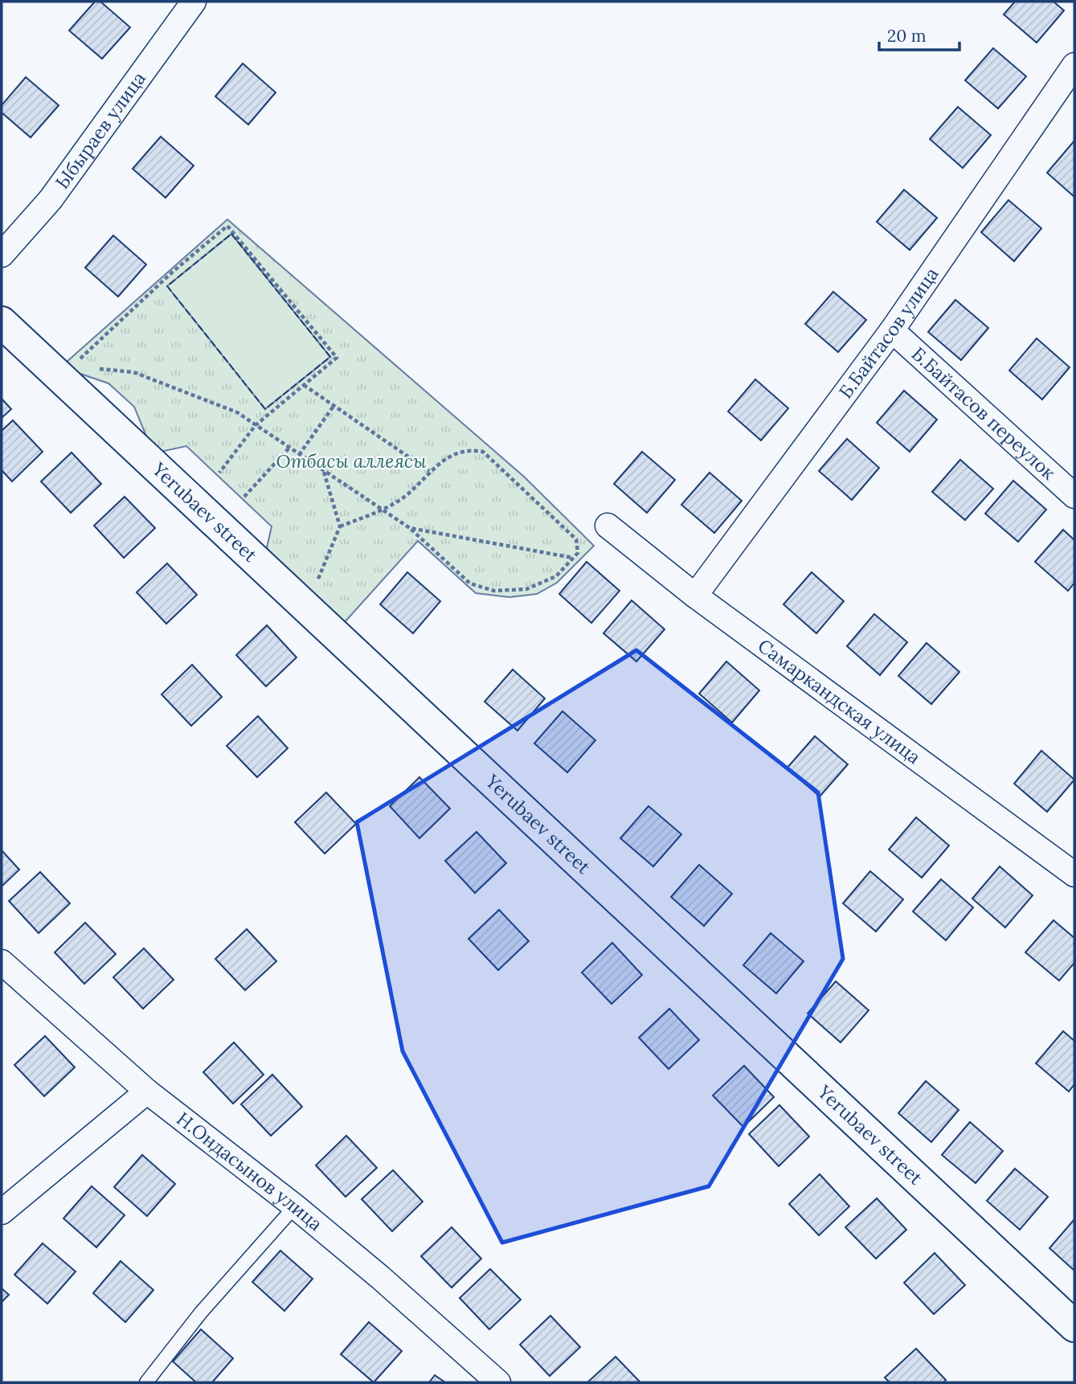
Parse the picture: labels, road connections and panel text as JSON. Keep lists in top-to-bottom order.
{
  "streets": {
    "main road": ["Yerubaev street"],
    "street": [
      "Ыбыраев улица",
      "Б.Байтасов улица",
      "Б.Байтасов переулок",
      "Самаркандская улица",
      "Н.Ондасынов улица"
    ]
  },
  "crossings": [
    ["Б.Байтасов улица", "Б.Байтасов переулок"],
    ["Б.Байтасов улица", "Самаркандская улица"]
  ],
  "parks": ["Отбасы аллеясы"],
  "scale_bar": "20 m"
}
